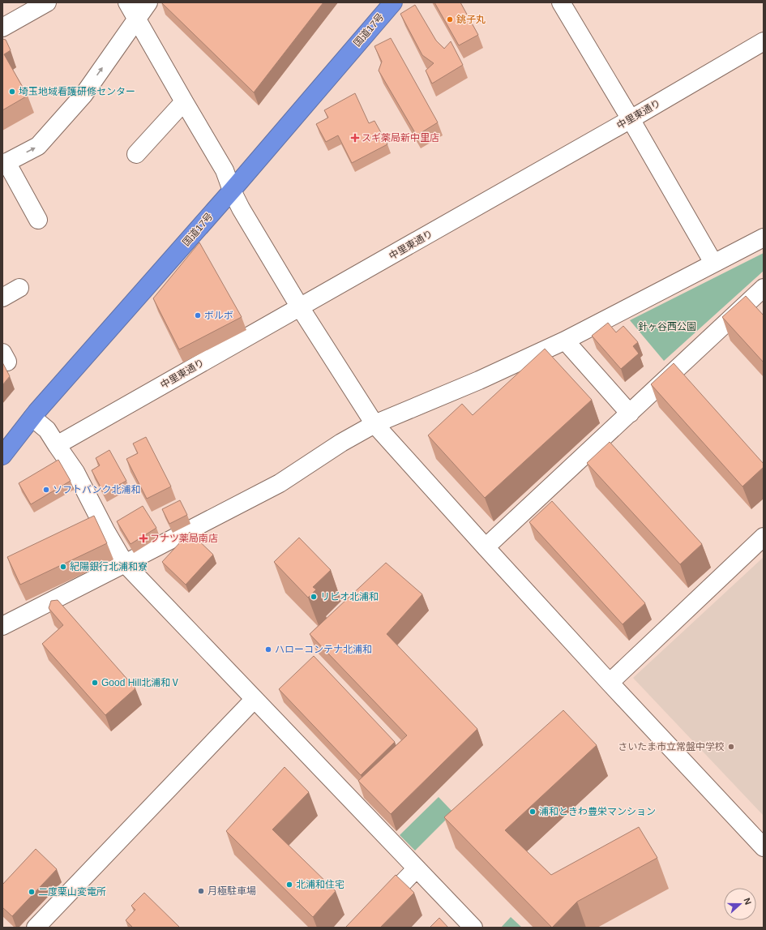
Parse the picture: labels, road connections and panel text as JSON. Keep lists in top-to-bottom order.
{
  "streets": {
    "highway": ["国道17号"],
    "street": ["中里東通り"]
  },
  "parks": ["針ヶ谷西公園"],
  "places": {
    "other": [
      "銚子丸",
      "埼玉地域看護研修センター",
      "ボルボ",
      "ソフトバンク北浦和",
      "紀陽銀行北浦和寮",
      "リビオ北浦和",
      "ハローコンテナ北浦和",
      "Good Hill北浦和Ⅴ",
      "さいたま市立常盤中学校",
      "浦和ときわ豊栄マンション",
      "北浦和住宅",
      "月極駐車場",
      "二度栗山変電所"
    ],
    "health": ["スギ薬局新中里店", "フナツ薬局南店"]
  },
  "north": "right"
}
